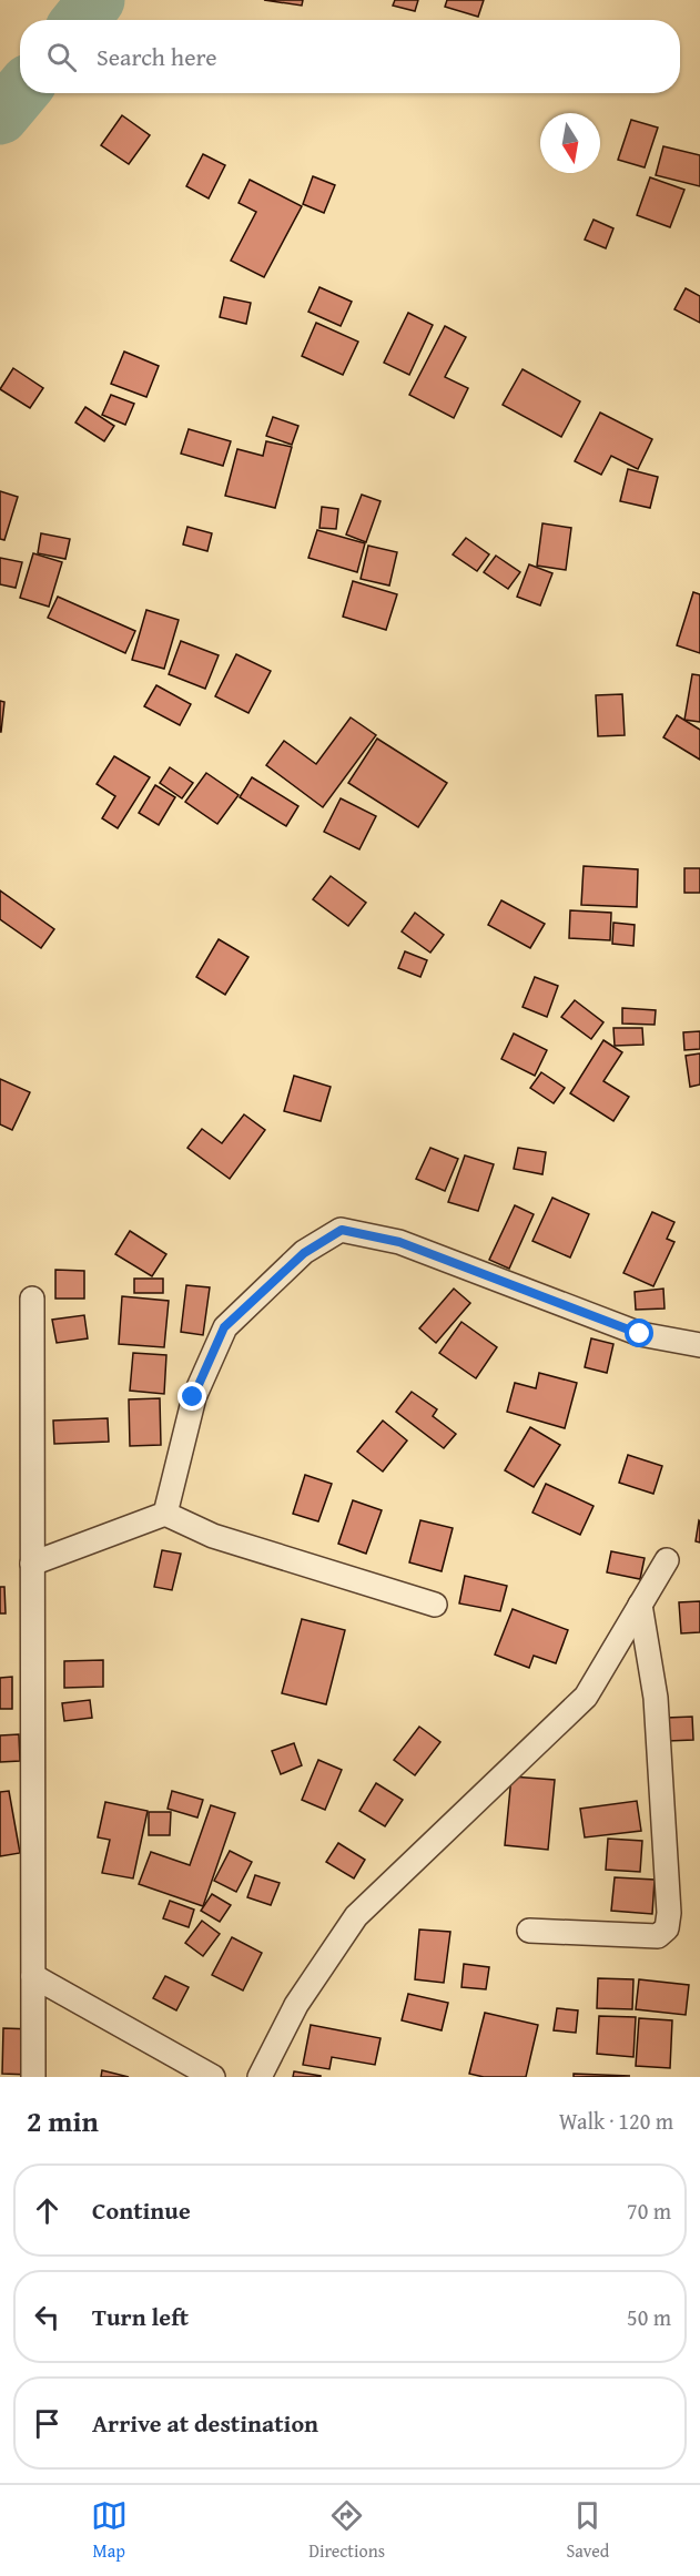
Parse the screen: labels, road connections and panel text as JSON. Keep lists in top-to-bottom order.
{
  "north": "bottom",
  "page": {
    "search": "Search here",
    "heading": ["2 min", "Walk · 120 m"],
    "list": [
      ["Continue", "70 m"],
      ["Turn left", "50 m"],
      "Arrive at destination"
    ],
    "nav": ["Map", "Directions", "Saved"]
  }
}
